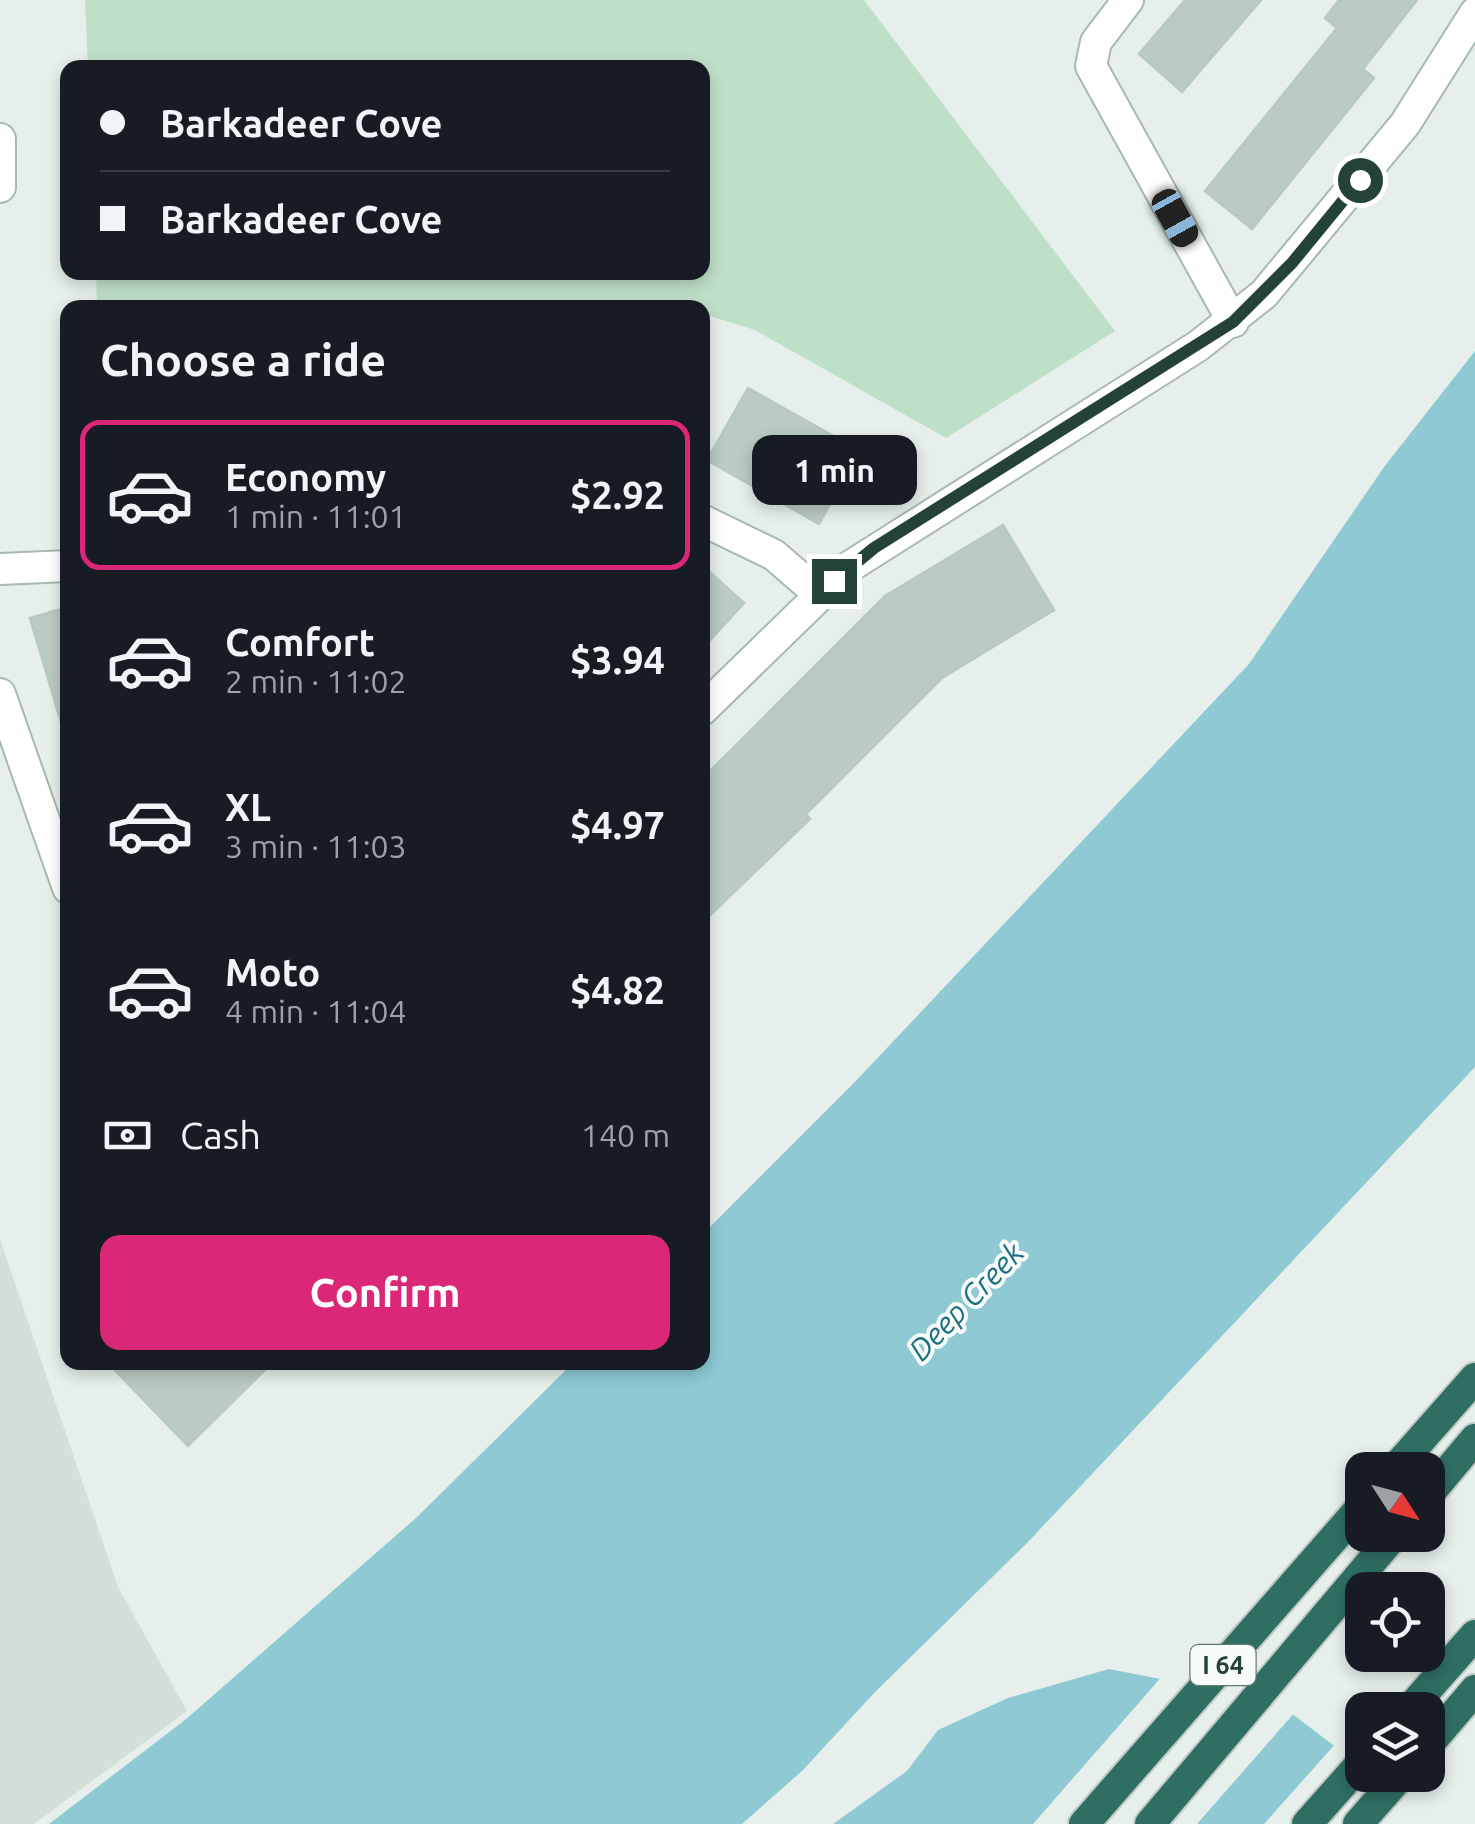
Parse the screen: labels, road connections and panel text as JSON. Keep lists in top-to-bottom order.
{
  "streets": {
    "highway": ["I 64"]
  },
  "water": ["Deep Creek"],
  "north": "bottom right",
  "page": {
    "banner": ["Barkadeer Cove", "Barkadeer Cove"],
    "heading": "Choose a ride",
    "list": [
      {
        "name": "Economy",
        "note": "1 min · 11:01",
        "value": "$2.92"
      },
      {
        "name": "Comfort",
        "note": "2 min · 11:02",
        "value": "$3.94"
      },
      {
        "name": "XL",
        "note": "3 min · 11:03",
        "value": "$4.97"
      },
      {
        "name": "Moto",
        "note": "4 min · 11:04",
        "value": "$4.82"
      }
    ],
    "bubble": "1 min",
    "pay": ["Cash", "140 m"],
    "buttons": "Confirm"
  }
}
